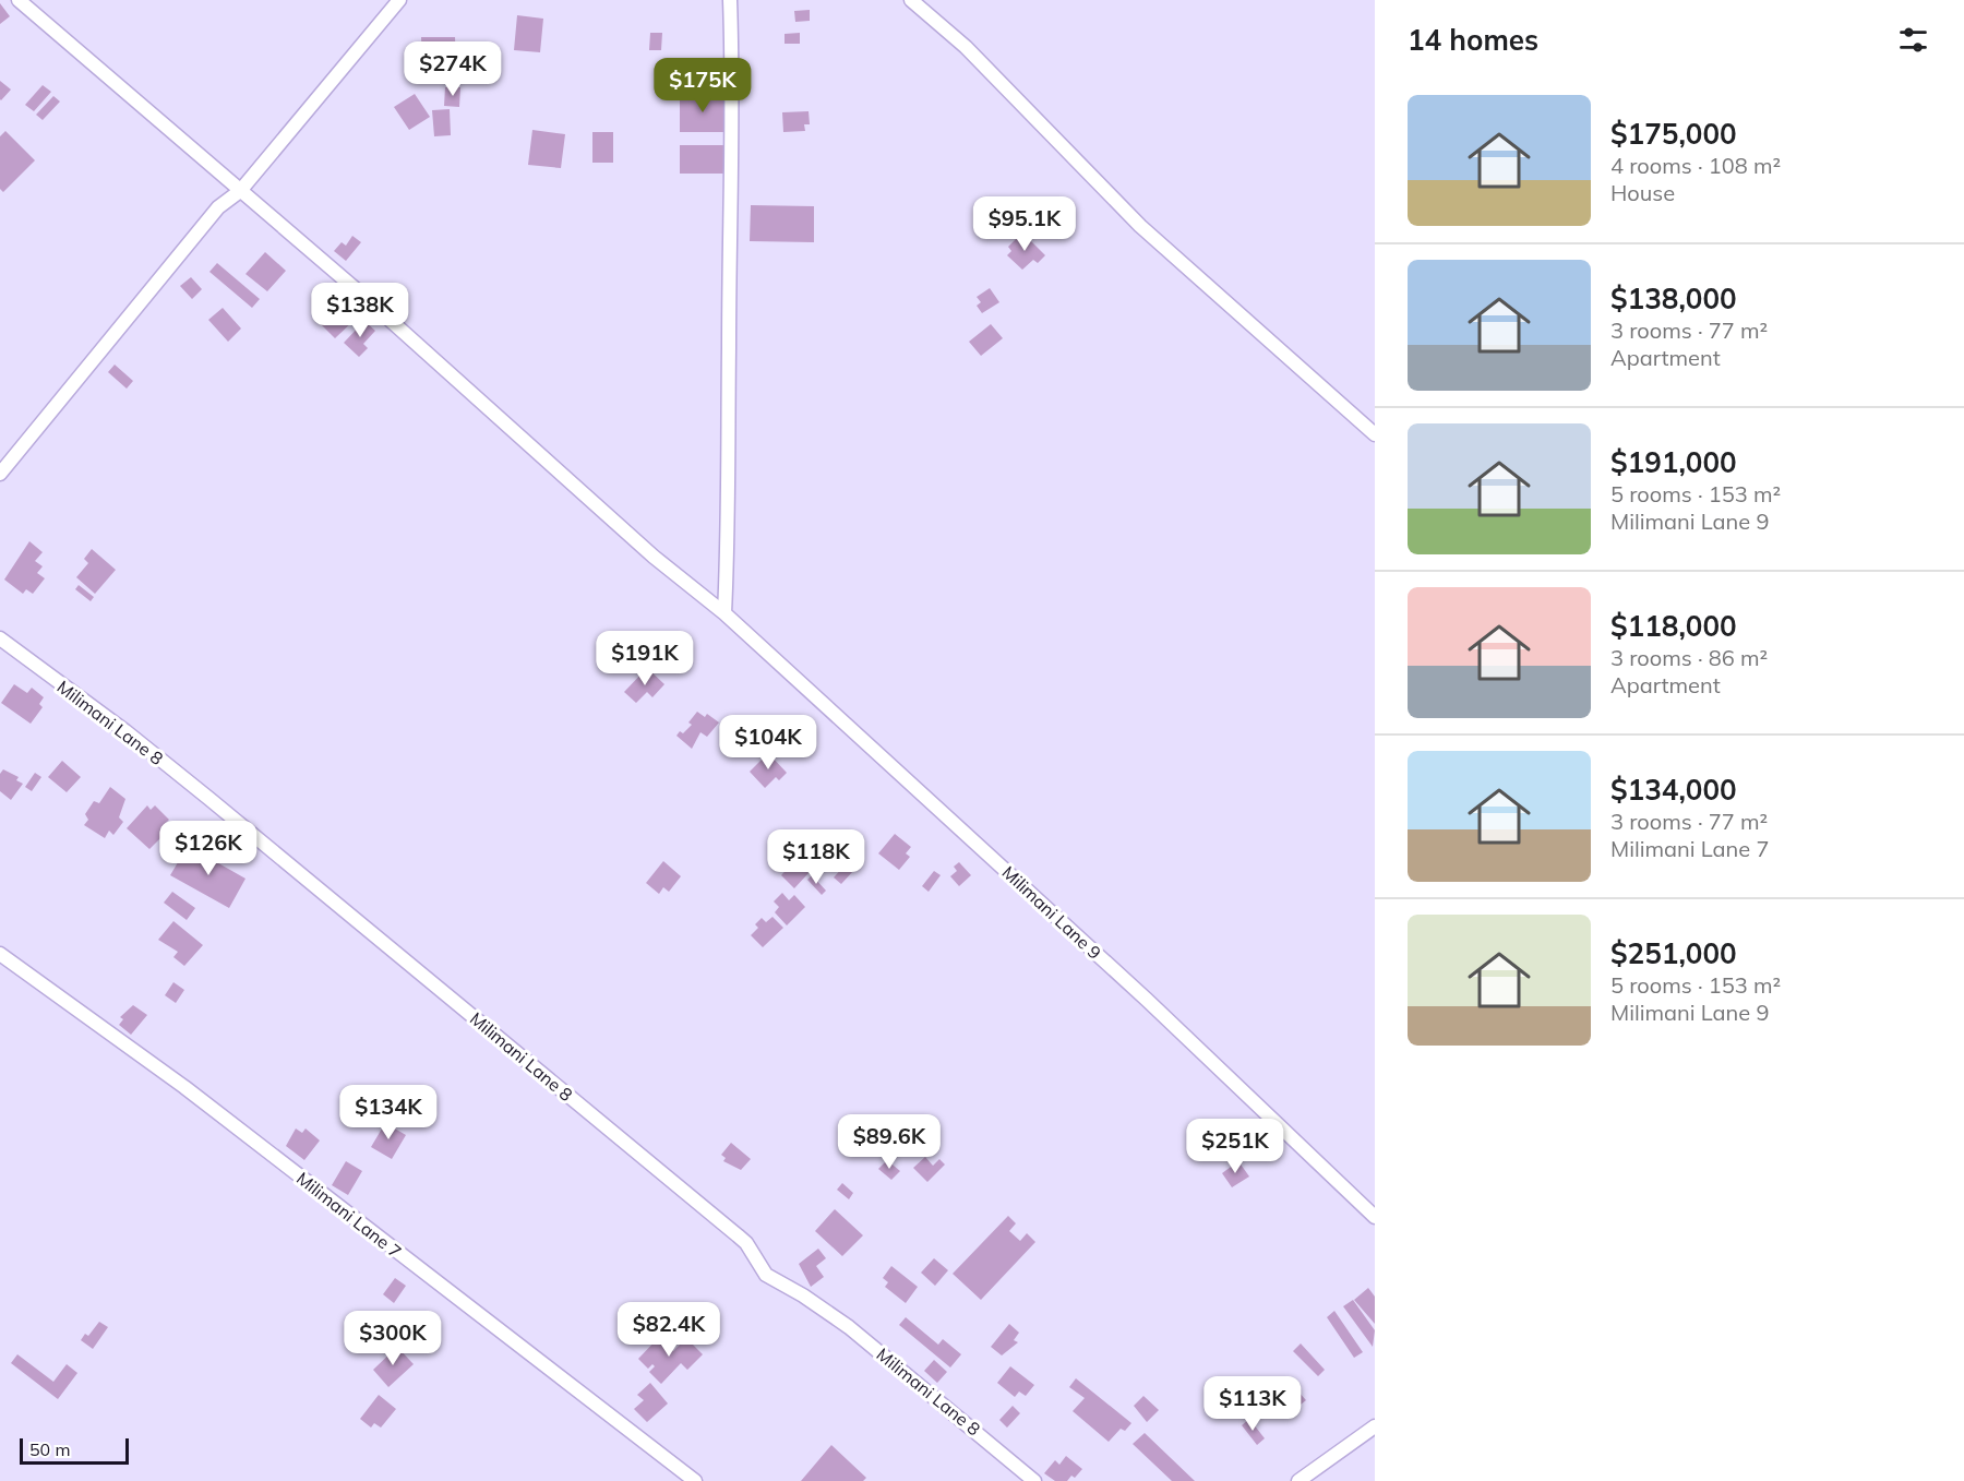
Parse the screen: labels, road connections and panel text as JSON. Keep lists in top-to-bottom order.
{
  "streets": {
    "street": ["Milimani Lane 8", "Milimani Lane 9", "Milimani Lane 7"]
  },
  "scale_bar": "50 m",
  "page": {
    "heading": "14 homes",
    "price": [
      "$274K",
      "$175K",
      "$95.1K",
      "$138K",
      "$191K",
      "$104K",
      "$126K",
      "$118K",
      "$134K",
      "$89.6K",
      "$251K",
      "$82.4K",
      "$300K",
      "$113K"
    ],
    "list": [
      {
        "name": "$175,000",
        "note": "4 rooms · 108 m² · House"
      },
      {
        "name": "$138,000",
        "note": "3 rooms · 77 m² · Apartment"
      },
      {
        "name": "$191,000",
        "note": "5 rooms · 153 m² · Milimani Lane 9"
      },
      {
        "name": "$118,000",
        "note": "3 rooms · 86 m² · Apartment"
      },
      {
        "name": "$134,000",
        "note": "3 rooms · 77 m² · Milimani Lane 7"
      },
      {
        "name": "$251,000",
        "note": "5 rooms · 153 m² · Milimani Lane 9"
      }
    ],
    "scale": "50 m"
  }
}
